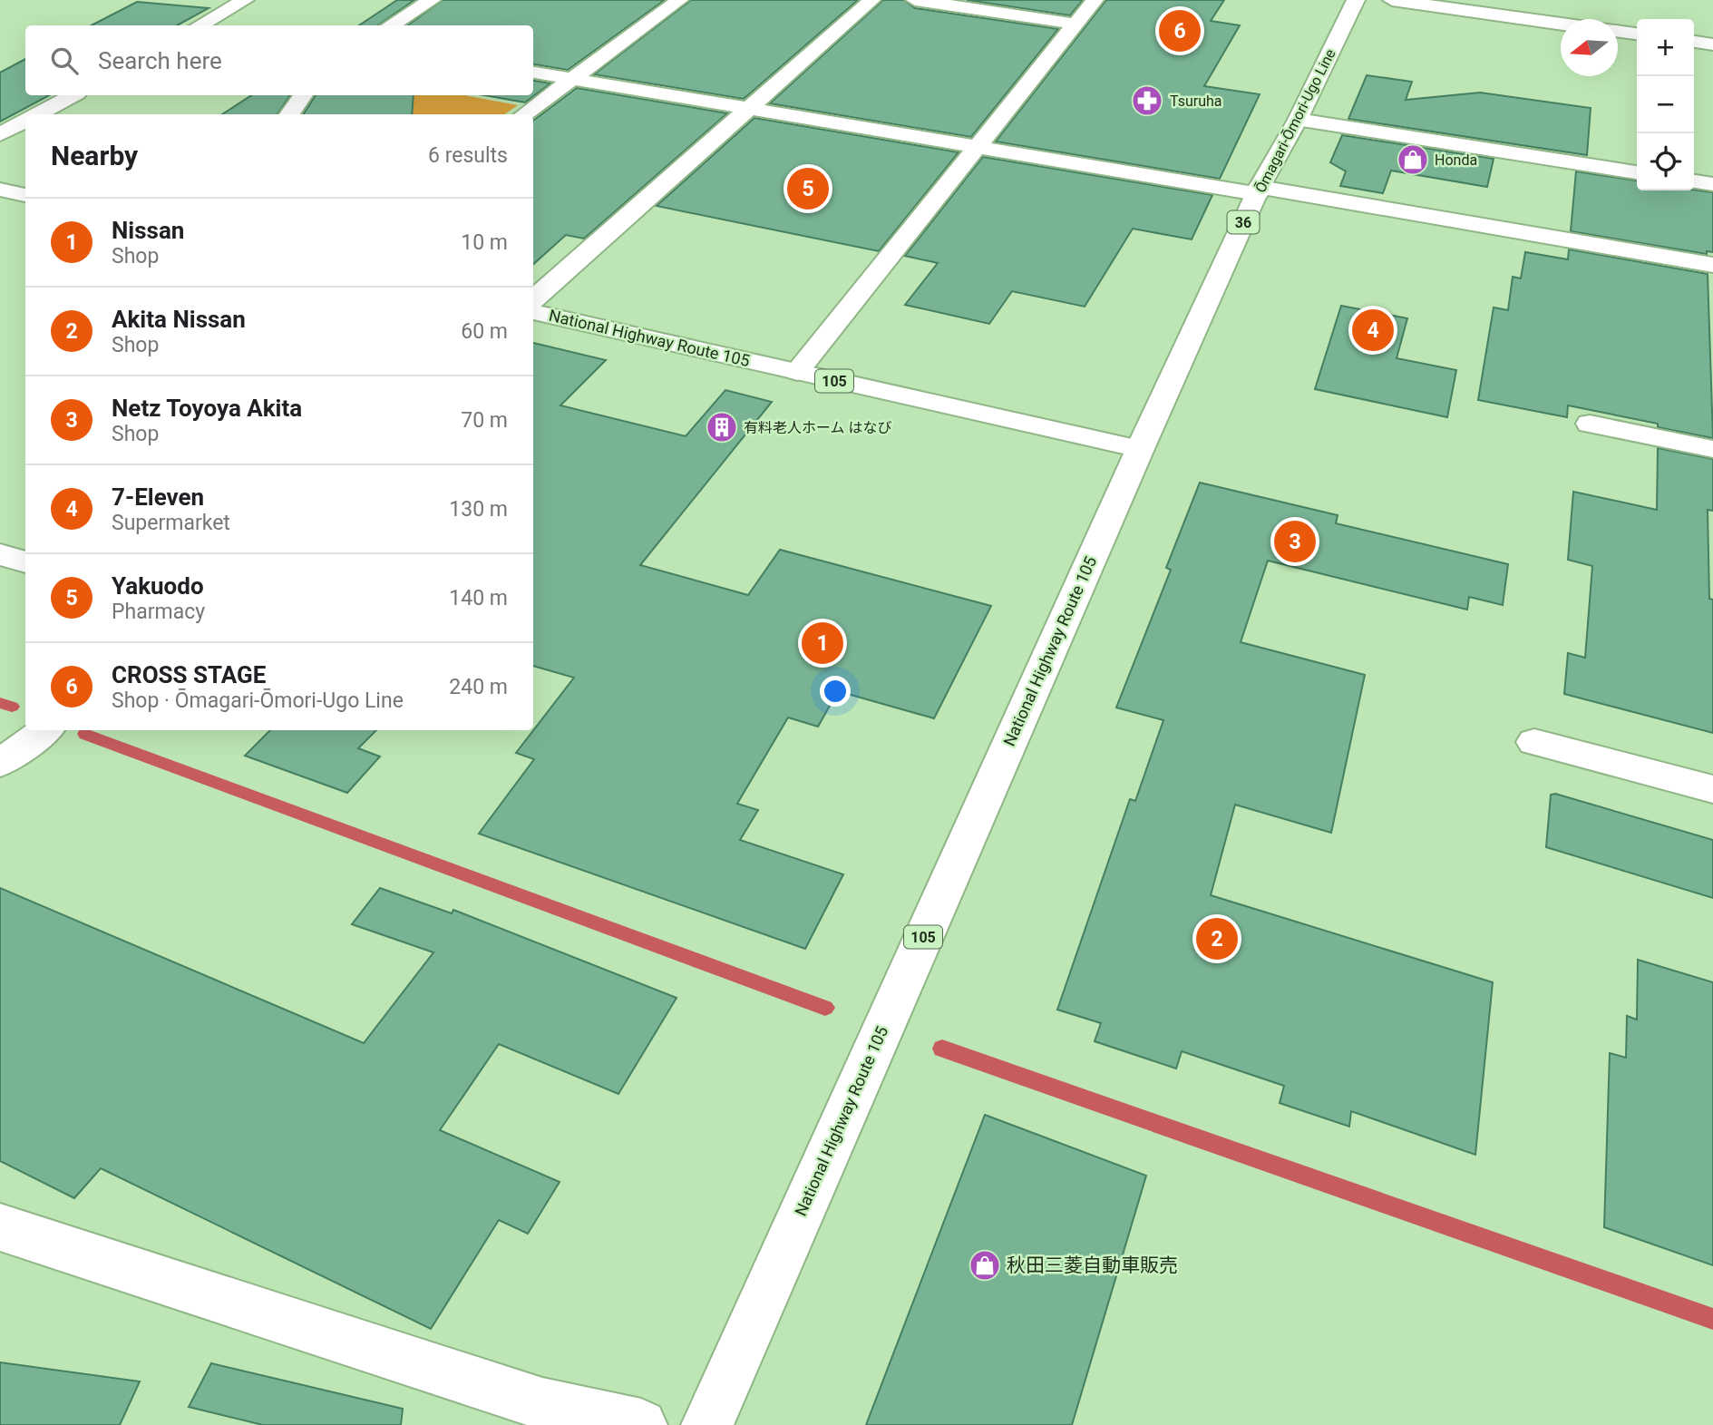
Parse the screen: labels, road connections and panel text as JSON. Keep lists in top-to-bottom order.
{
  "streets": {
    "main road": [
      "Ōmagari-Ōmori-Ugo Line",
      "36",
      "National Highway Route 105",
      "105"
    ]
  },
  "crossings": [
    ["Ōmagari-Ōmori-Ugo Line", "National Highway Route 105"]
  ],
  "places": {
    "pharmacy": ["Tsuruha"],
    "shop": ["Honda", "秋田三菱自動車販売"],
    "building": ["有料老人ホーム はなび"]
  },
  "north": "left",
  "page": {
    "pins": [
      "6",
      "5",
      "4",
      "3",
      "1",
      "2"
    ],
    "map_buttons": ["+", "−"],
    "search": "Search here",
    "heading": ["Nearby", "6 results"],
    "list": [
      {
        "mark": "1",
        "name": "Nissan",
        "note": "Shop",
        "value": "10 m"
      },
      {
        "mark": "2",
        "name": "Akita Nissan",
        "note": "Shop",
        "value": "60 m"
      },
      {
        "mark": "3",
        "name": "Netz Toyoya Akita",
        "note": "Shop",
        "value": "70 m"
      },
      {
        "mark": "4",
        "name": "7-Eleven",
        "note": "Supermarket",
        "value": "130 m"
      },
      {
        "mark": "5",
        "name": "Yakuodo",
        "note": "Pharmacy",
        "value": "140 m"
      },
      {
        "mark": "6",
        "name": "CROSS STAGE",
        "note": "Shop · Ōmagari-Ōmori-Ugo Line",
        "value": "240 m"
      }
    ]
  }
}
